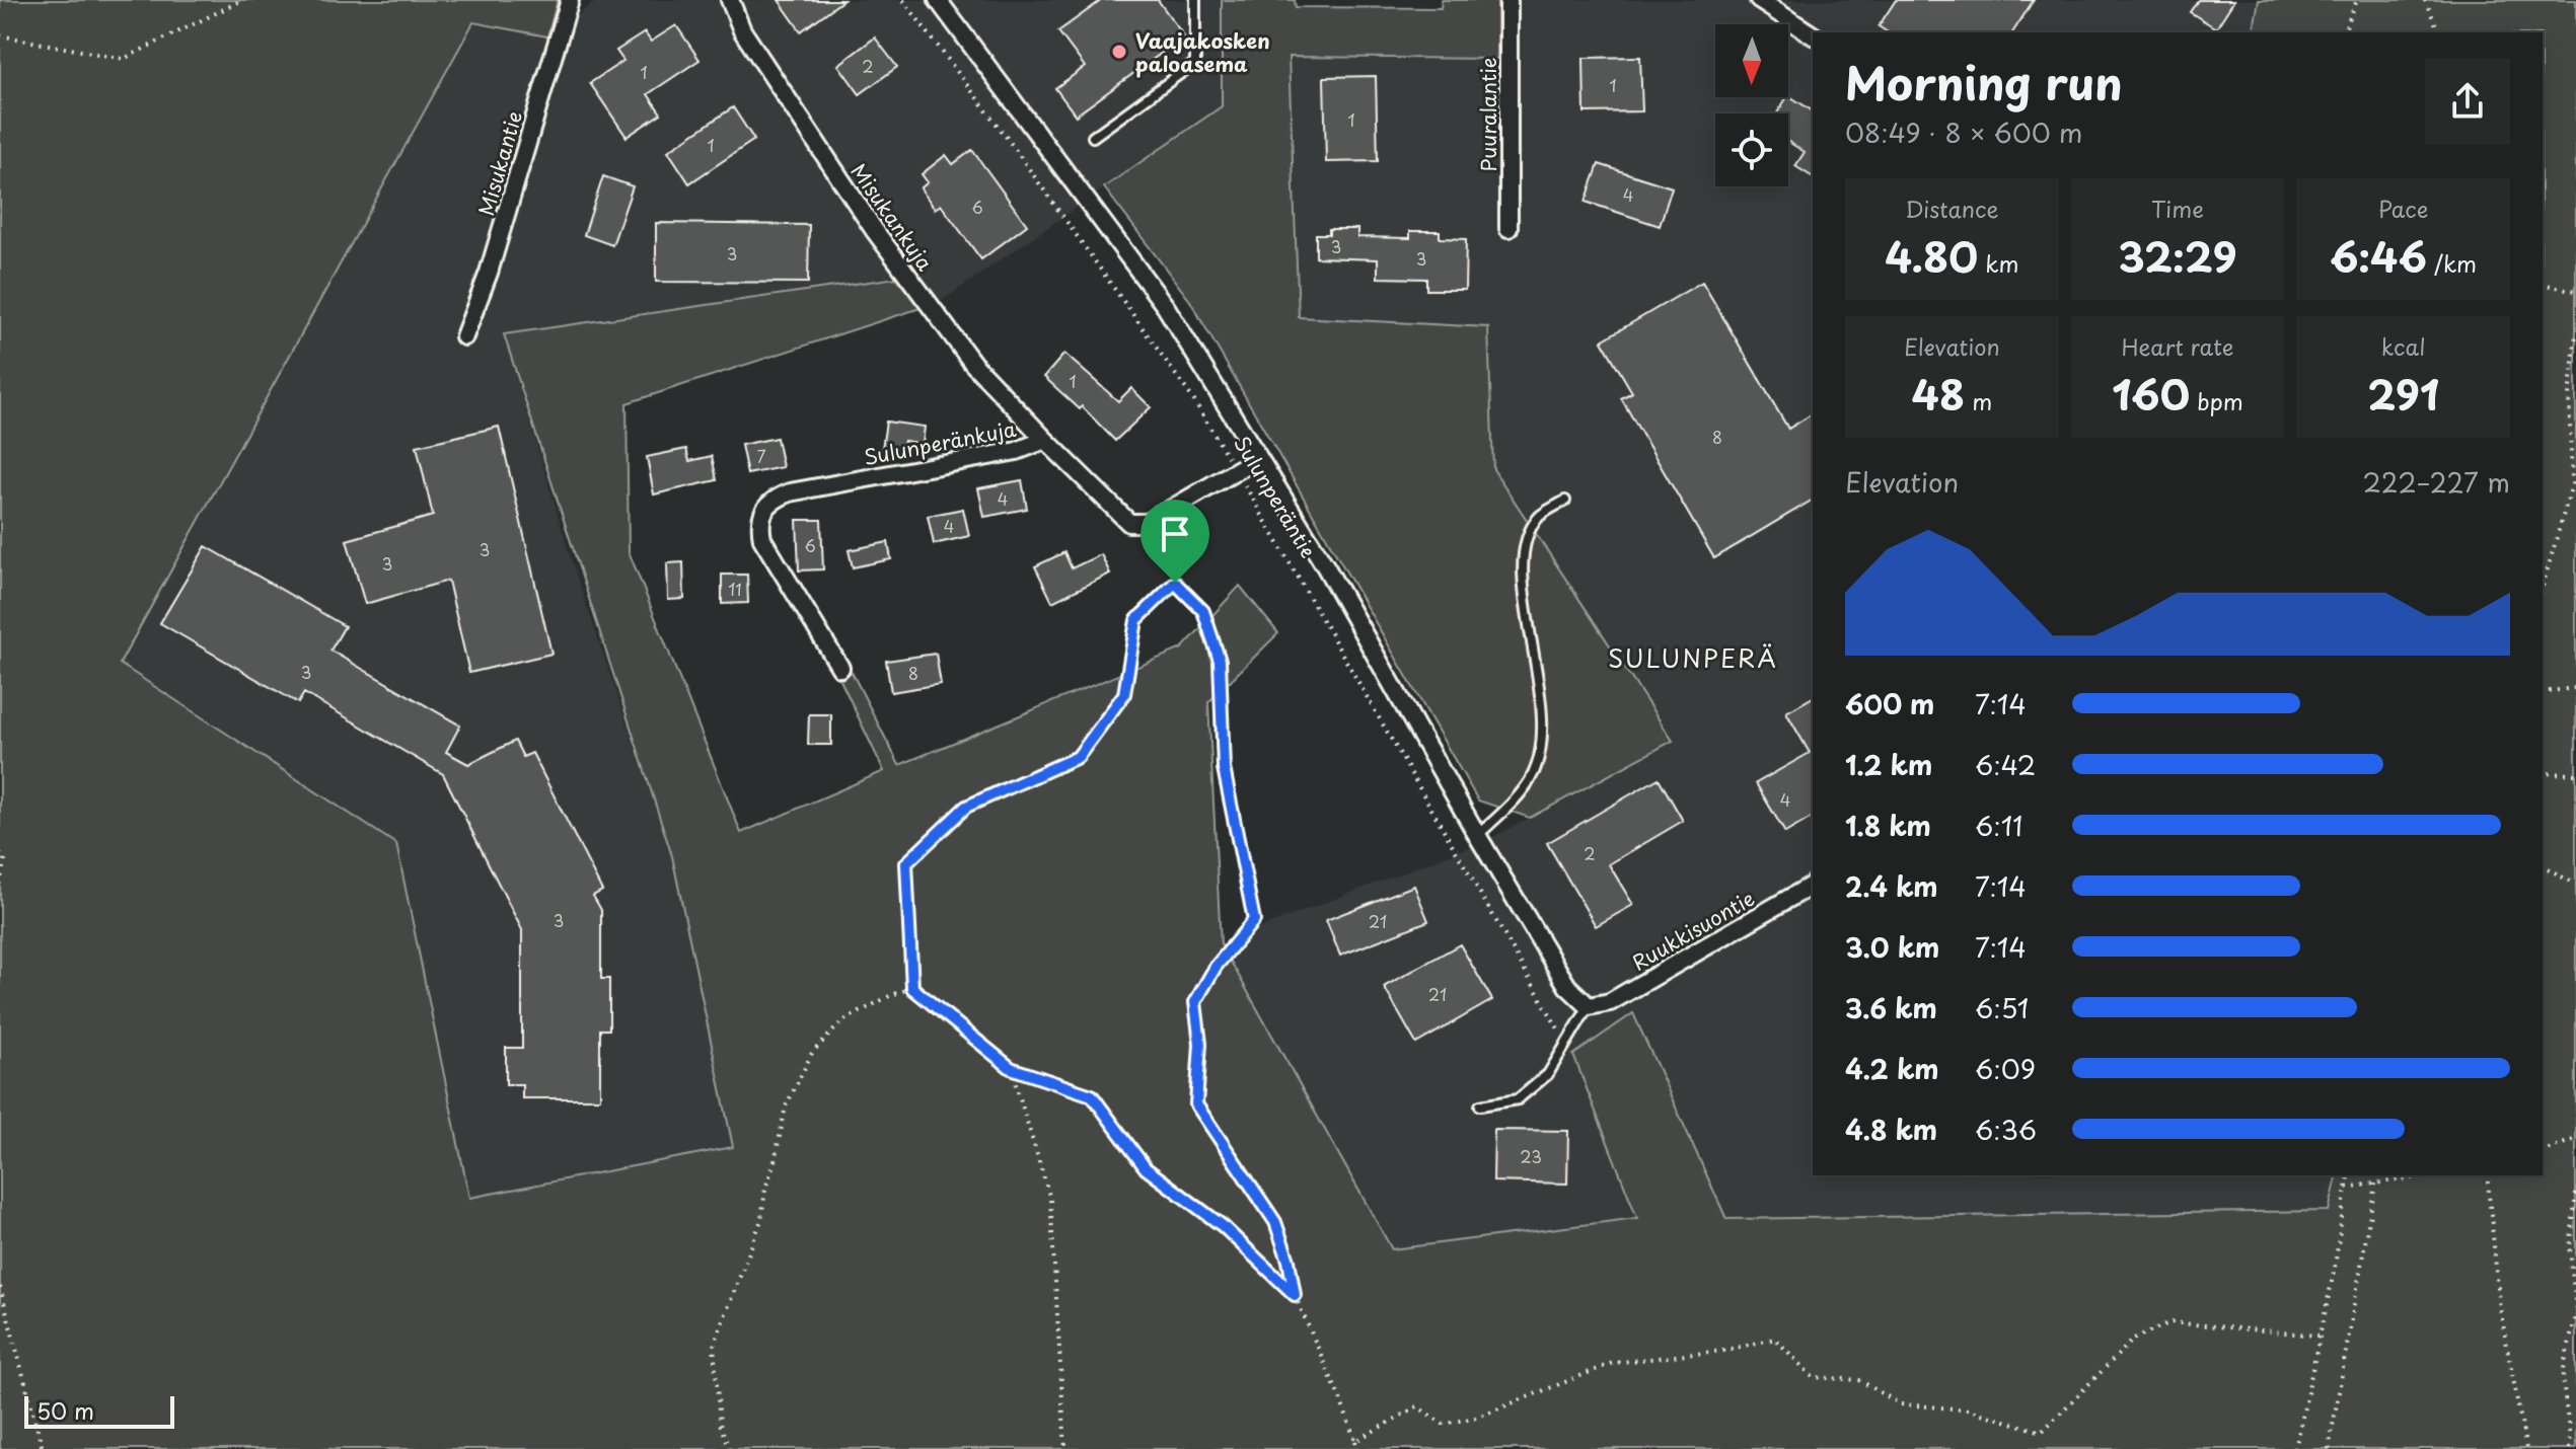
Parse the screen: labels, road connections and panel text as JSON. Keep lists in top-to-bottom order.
{
  "streets": {
    "street": [
      "Puuralantie",
      "Misukantie",
      "Misukankuja",
      "Sulunperänkuja",
      "Sulunperäntie",
      "Ruukkisuontie"
    ]
  },
  "crossings": [
    ["Misukankuja", "Sulunperänkuja"],
    ["Sulunperänkuja", "Sulunperäntie"],
    ["Sulunperäntie", "Ruukkisuontie"]
  ],
  "districts": ["SULUNPERÄ"],
  "places": ["Vaajakosken paloasema"],
  "house_numbers": [
    "2",
    "1",
    "1",
    "1",
    "1",
    "4",
    "6",
    "3",
    "3",
    "3",
    "1",
    "8",
    "7",
    "4",
    "4",
    "6",
    "3",
    "3",
    "11",
    "3",
    "8",
    "4",
    "2",
    "3",
    "21",
    "21",
    "23"
  ],
  "scale_bar": "50 m",
  "north": "bottom",
  "page": {
    "heading": ["Morning run", "08:49 · 8 × 600 m"],
    "stats": [
      ["Distance", "4.80 km"],
      ["Time", "32:29"],
      ["Pace", "6:46 /km"],
      ["Elevation", "48 m"],
      ["Heart rate", "160 bpm"],
      ["kcal", "291"]
    ],
    "chart": ["Elevation", "222–227 m"],
    "list": [
      {
        "name": "600 m",
        "note": "7:14"
      },
      {
        "name": "1.2 km",
        "note": "6:42"
      },
      {
        "name": "1.8 km",
        "note": "6:11"
      },
      {
        "name": "2.4 km",
        "note": "7:14"
      },
      {
        "name": "3.0 km",
        "note": "7:14"
      },
      {
        "name": "3.6 km",
        "note": "6:51"
      },
      {
        "name": "4.2 km",
        "note": "6:09"
      },
      {
        "name": "4.8 km",
        "note": "6:36"
      }
    ],
    "scale": "50 m"
  }
}
